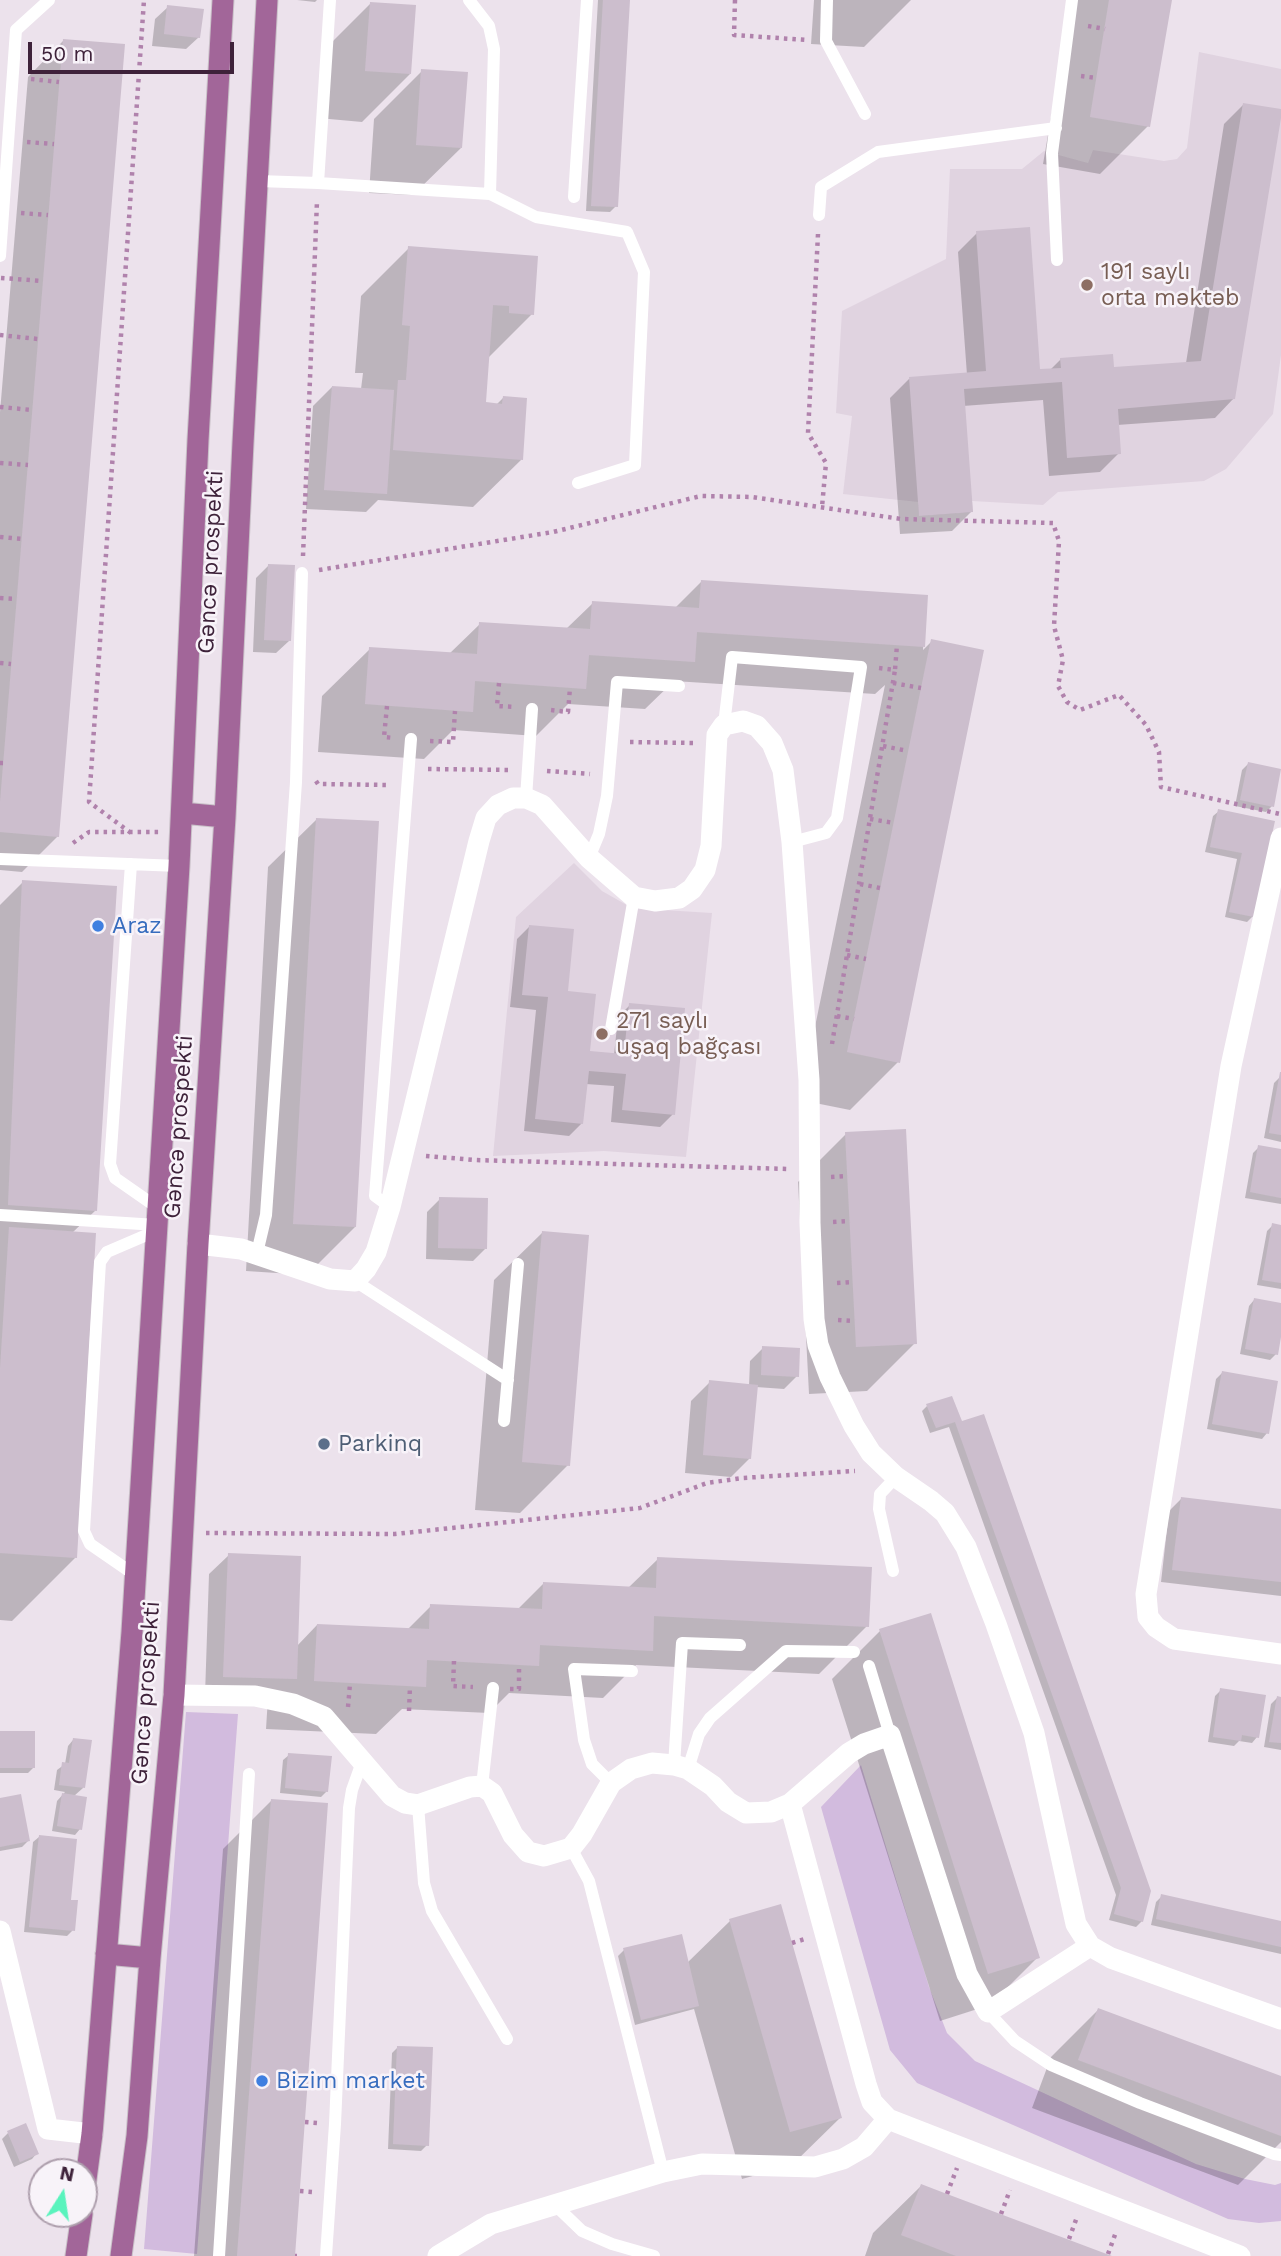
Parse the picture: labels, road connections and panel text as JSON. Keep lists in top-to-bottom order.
{
  "streets": {
    "main road": ["Gəncə prospekti"]
  },
  "places": [
    "191 saylı orta məktəb",
    "Araz",
    "271 saylı uşaq bağçası",
    "Parkinq",
    "Bizim market"
  ],
  "scale_bar": "50 m",
  "north": "top"
}
